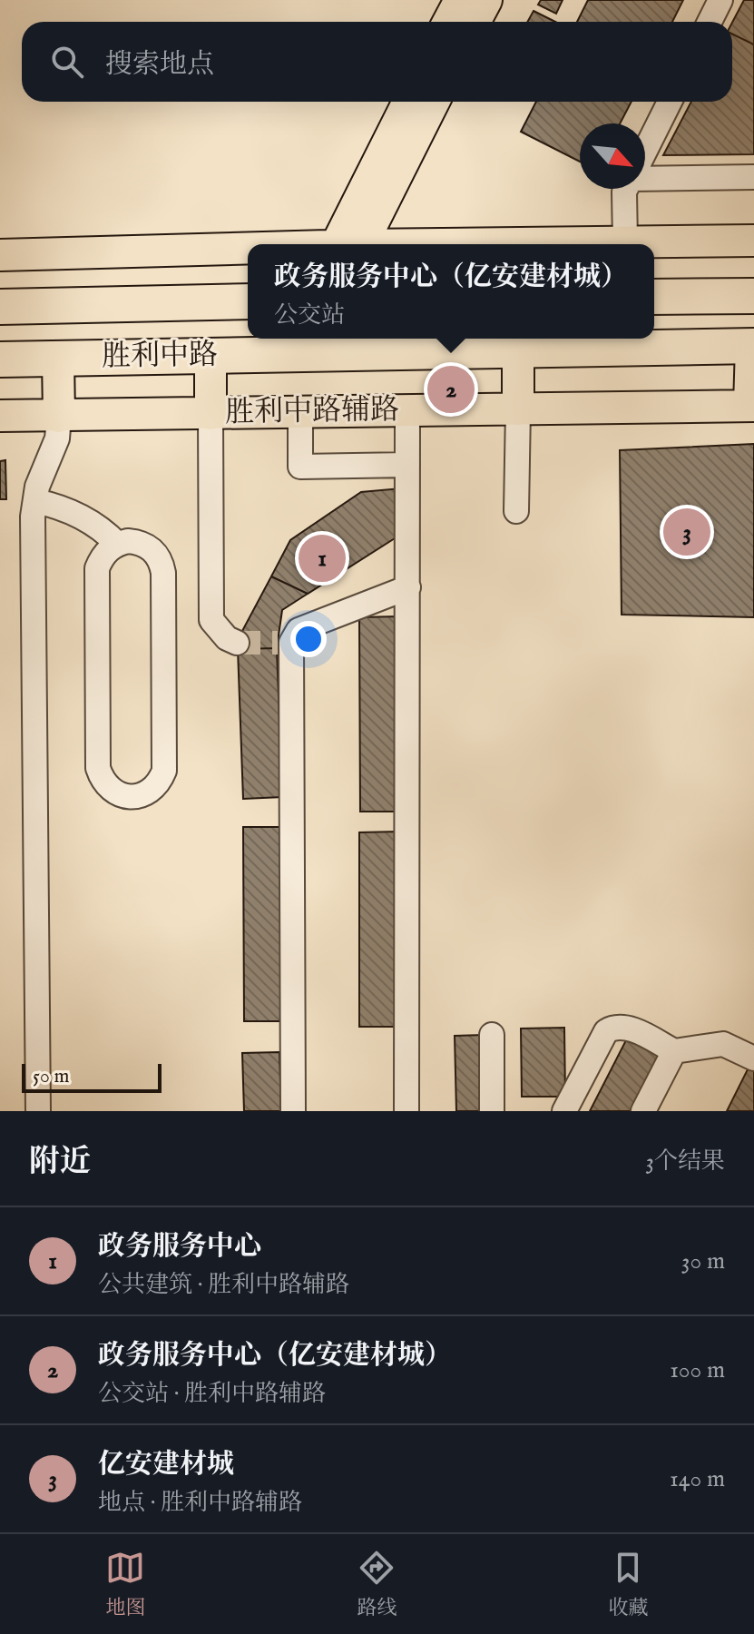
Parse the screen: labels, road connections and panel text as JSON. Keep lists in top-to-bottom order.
{
  "streets": {
    "highway": ["胜利中路"],
    "main road": ["胜利中路辅路"]
  },
  "scale_bar": "50 m",
  "north": "bottom right",
  "page": {
    "search": "搜索地点",
    "popup": ["政务服务中心（亿安建材城）", "公交站"],
    "pins": ["2", "3", "1"],
    "scale": "50 m",
    "heading": ["附近", "3个结果"],
    "list": [
      {
        "mark": "1",
        "name": "政务服务中心",
        "note": "公共建筑 · 胜利中路辅路",
        "value": "30 m"
      },
      {
        "mark": "2",
        "name": "政务服务中心（亿安建材城）",
        "note": "公交站 · 胜利中路辅路",
        "value": "100 m"
      },
      {
        "mark": "3",
        "name": "亿安建材城",
        "note": "地点 · 胜利中路辅路",
        "value": "140 m"
      }
    ],
    "nav": ["地图", "路线", "收藏"]
  }
}
